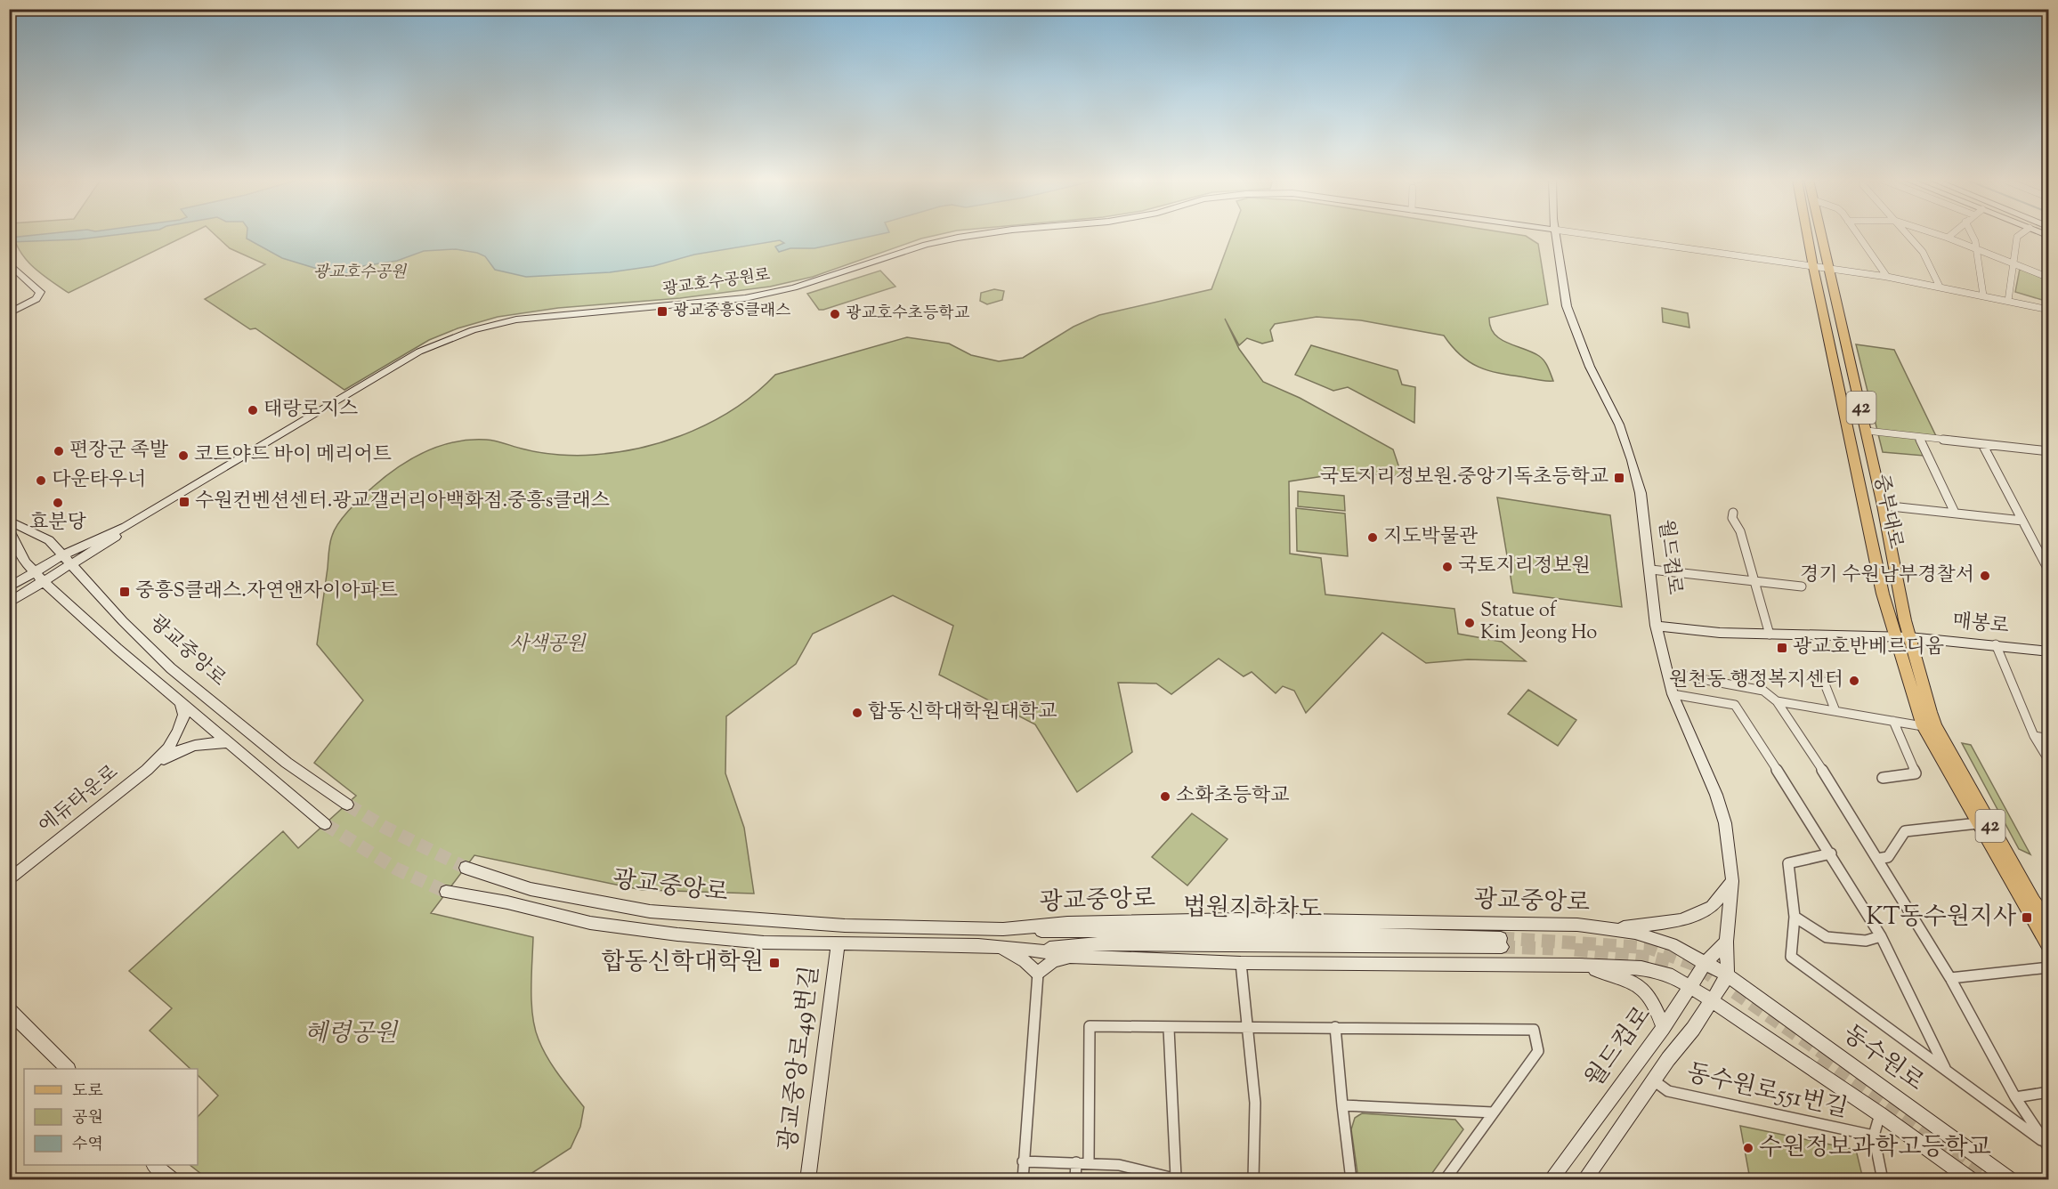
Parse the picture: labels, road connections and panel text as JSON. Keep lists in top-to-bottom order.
{
  "streets": {
    "main road": [
      "광교호수공원로",
      "42",
      "중부대로",
      "월드컵로",
      "매봉로",
      "광교중앙로",
      "에듀타운로",
      "법원지하차도",
      "광교중앙로49번길",
      "동수원로"
    ],
    "street": ["동수원로551번길"]
  },
  "crossings": [
    ["광교호수공원로", "중부대로"],
    ["광교호수공원로", "광교중앙로"],
    ["중부대로", "매봉로"],
    ["월드컵로", "매봉로"],
    ["월드컵로", "광교중앙로"],
    ["월드컵로", "동수원로"],
    ["광교중앙로", "법원지하차도"],
    ["광교중앙로", "동수원로"]
  ],
  "parks": ["광교호수공원", "사색공원", "혜령공원"],
  "places": {
    "transit": [
      "광교중흥S클래스",
      "국토지리정보원.중앙기독초등학교",
      "수원컨벤션센터.광교갤러리아백화점.중흥s클래스",
      "중흥S클래스.자연앤자이아파트",
      "광교호반베르디움",
      "KT동수원지사",
      "합동신학대학원"
    ],
    "other": [
      "광교호수초등학교",
      "태랑로지스",
      "편장군 족발",
      "코트야드 바이 메리어트",
      "다운타우너",
      "효분당",
      "지도박물관",
      "국토지리정보원",
      "경기 수원남부경찰서",
      "Statue of Kim Jeong Ho",
      "원천동 행정복지센터",
      "합동신학대학원대학교",
      "소화초등학교",
      "수원정보과학고등학교"
    ]
  },
  "legend": ["도로", "공원", "수역"]
}
